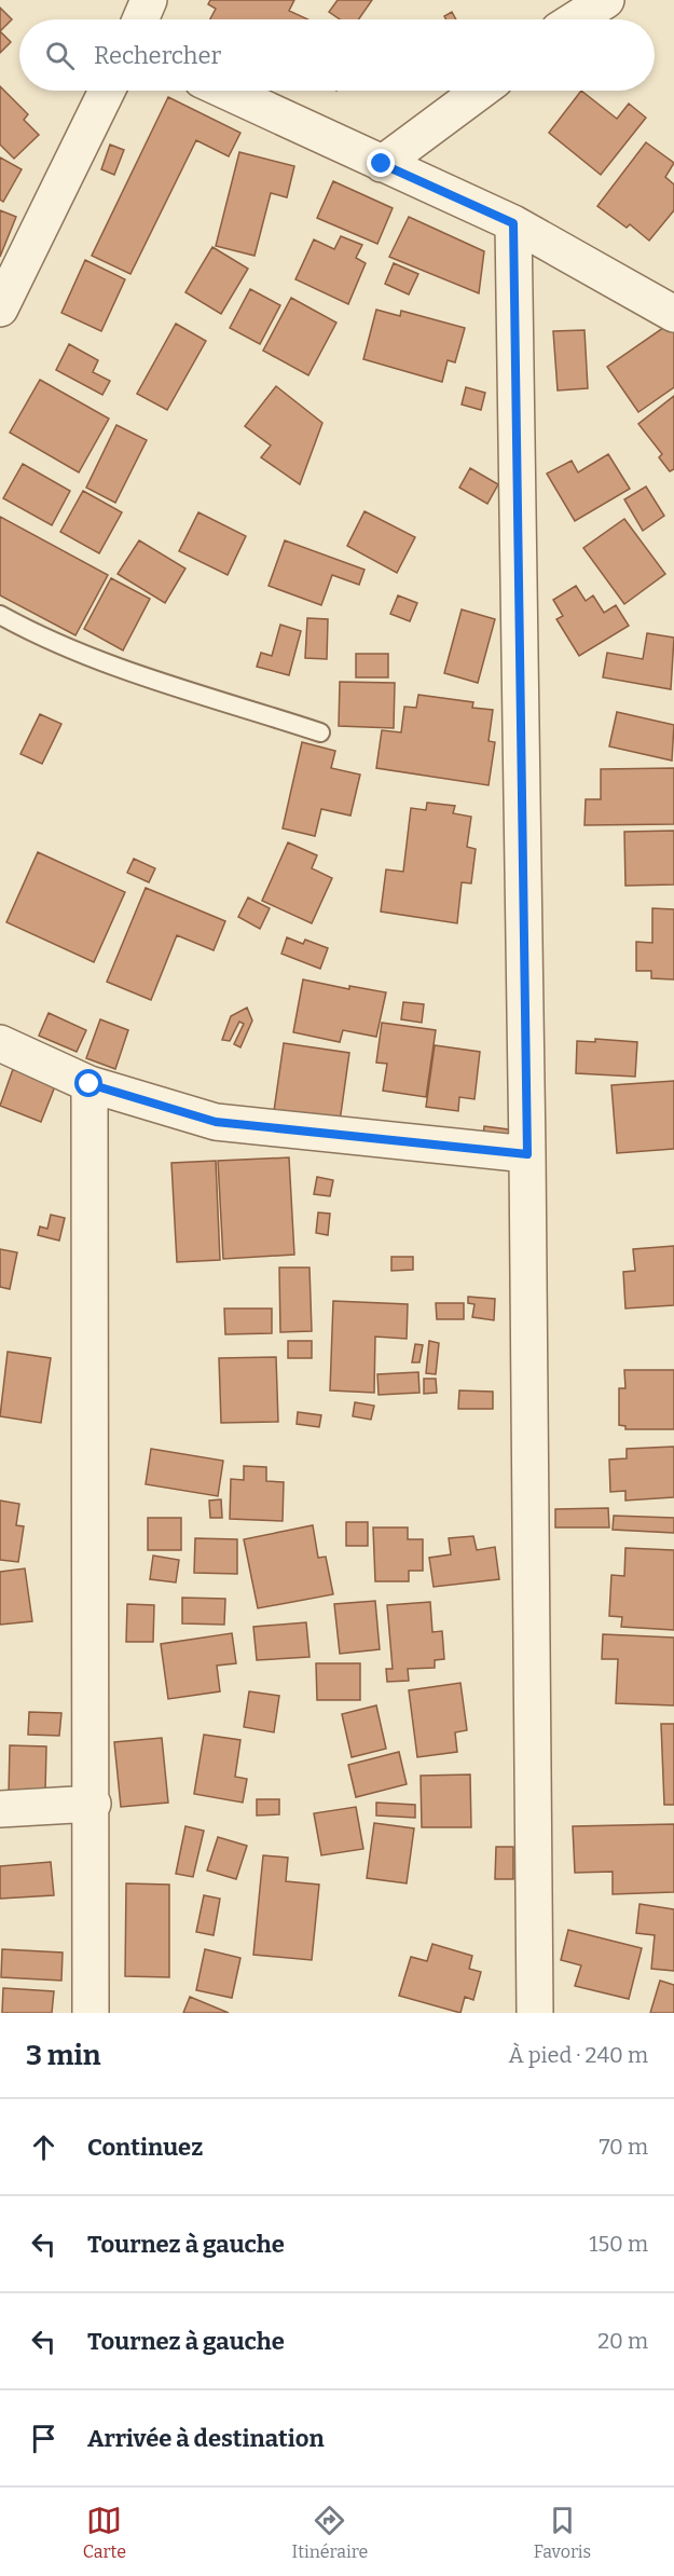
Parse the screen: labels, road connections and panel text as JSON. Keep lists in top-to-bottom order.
{
  "page": {
    "search": "Rechercher",
    "heading": ["3 min", "À pied · 240 m"],
    "list": [
      ["Continuez", "70 m"],
      ["Tournez à gauche", "150 m"],
      ["Tournez à gauche", "20 m"],
      "Arrivée à destination"
    ],
    "nav": ["Carte", "Itinéraire", "Favoris"]
  }
}
